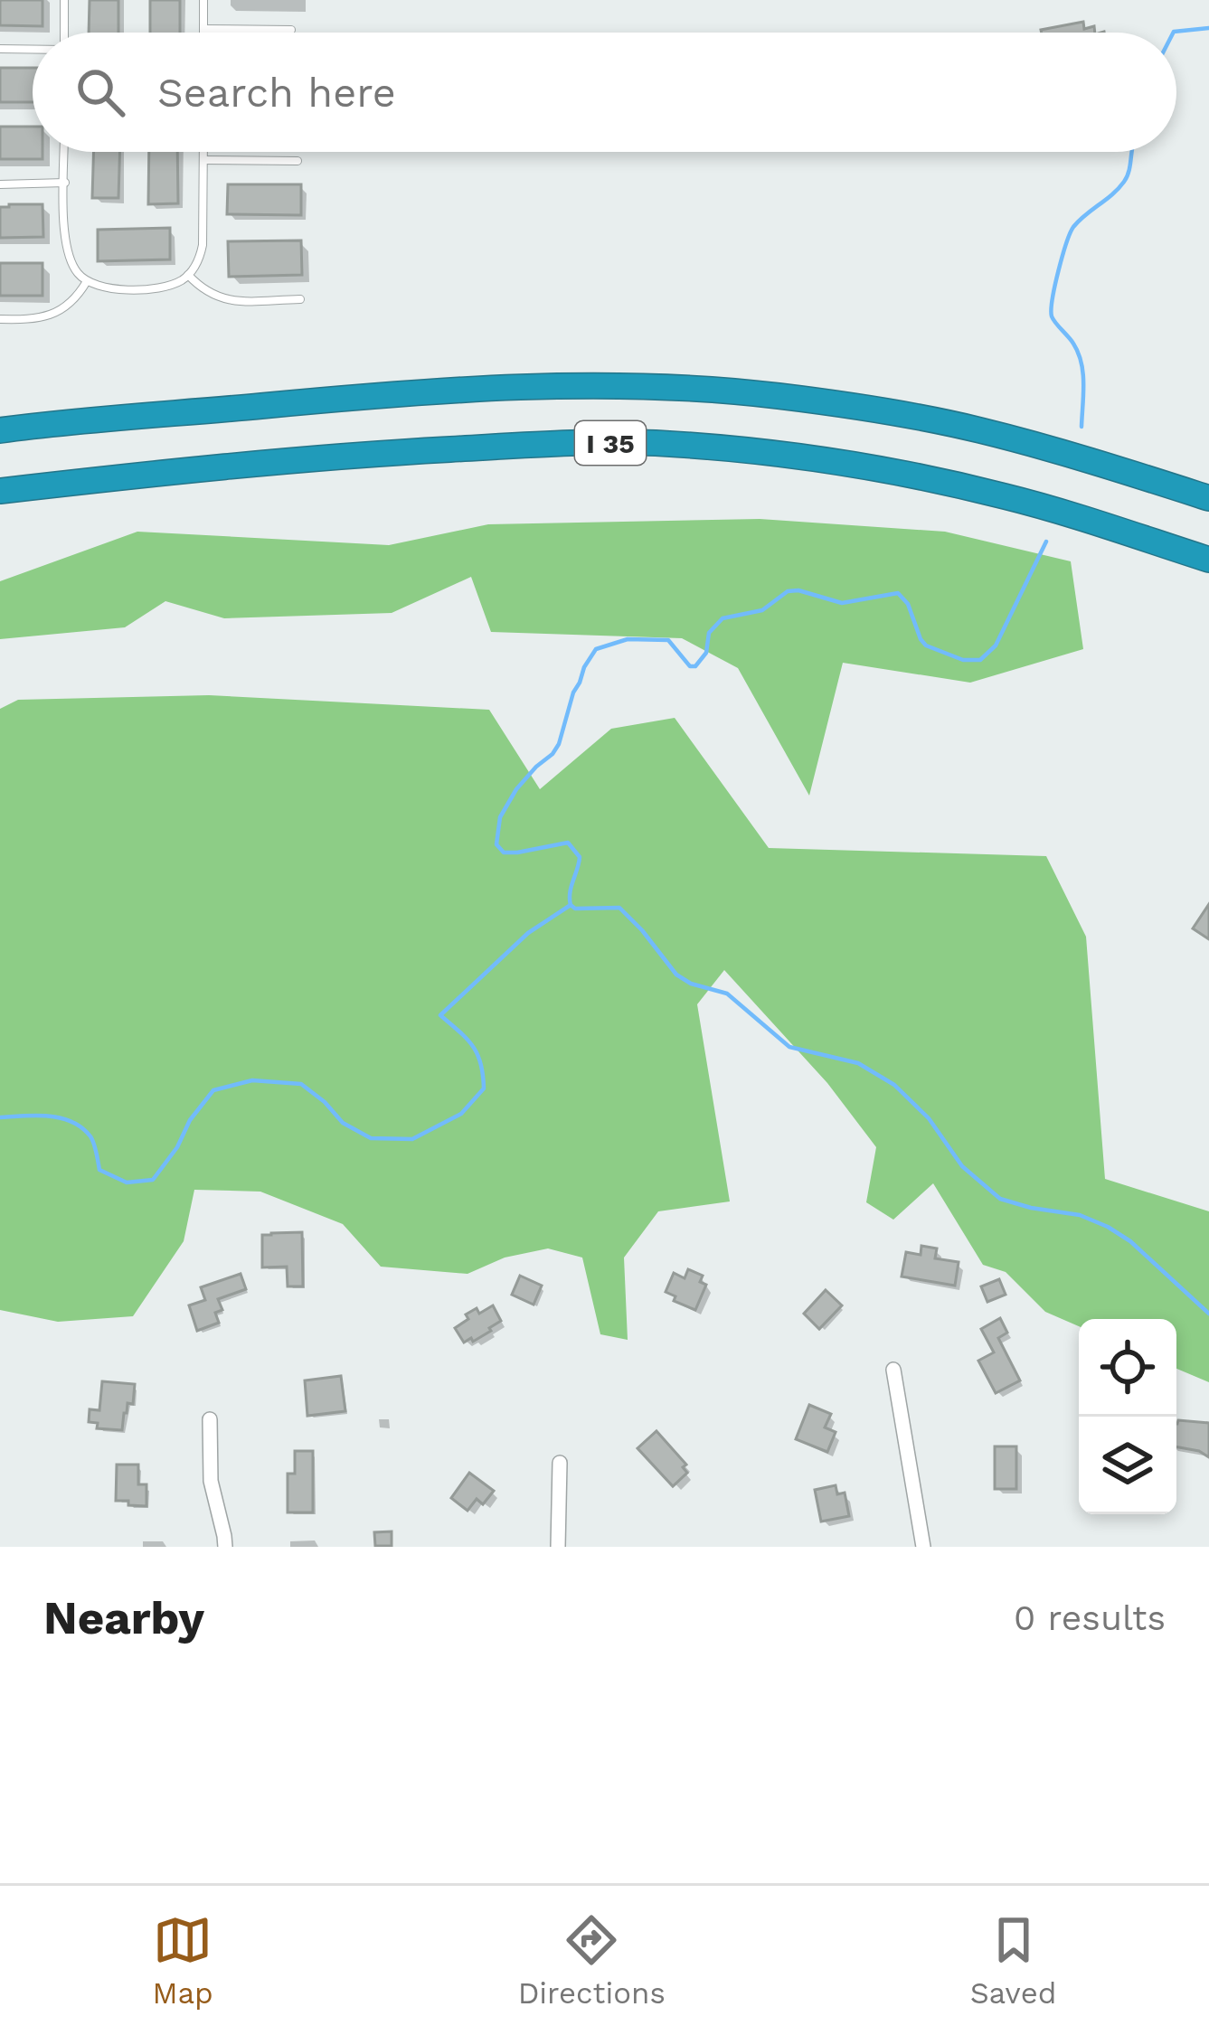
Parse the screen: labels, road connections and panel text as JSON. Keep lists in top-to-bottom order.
{
  "streets": {
    "highway": ["I 35"]
  },
  "page": {
    "search": "Search here",
    "heading": ["Nearby", "0 results"],
    "nav": ["Map", "Directions", "Saved"]
  }
}
